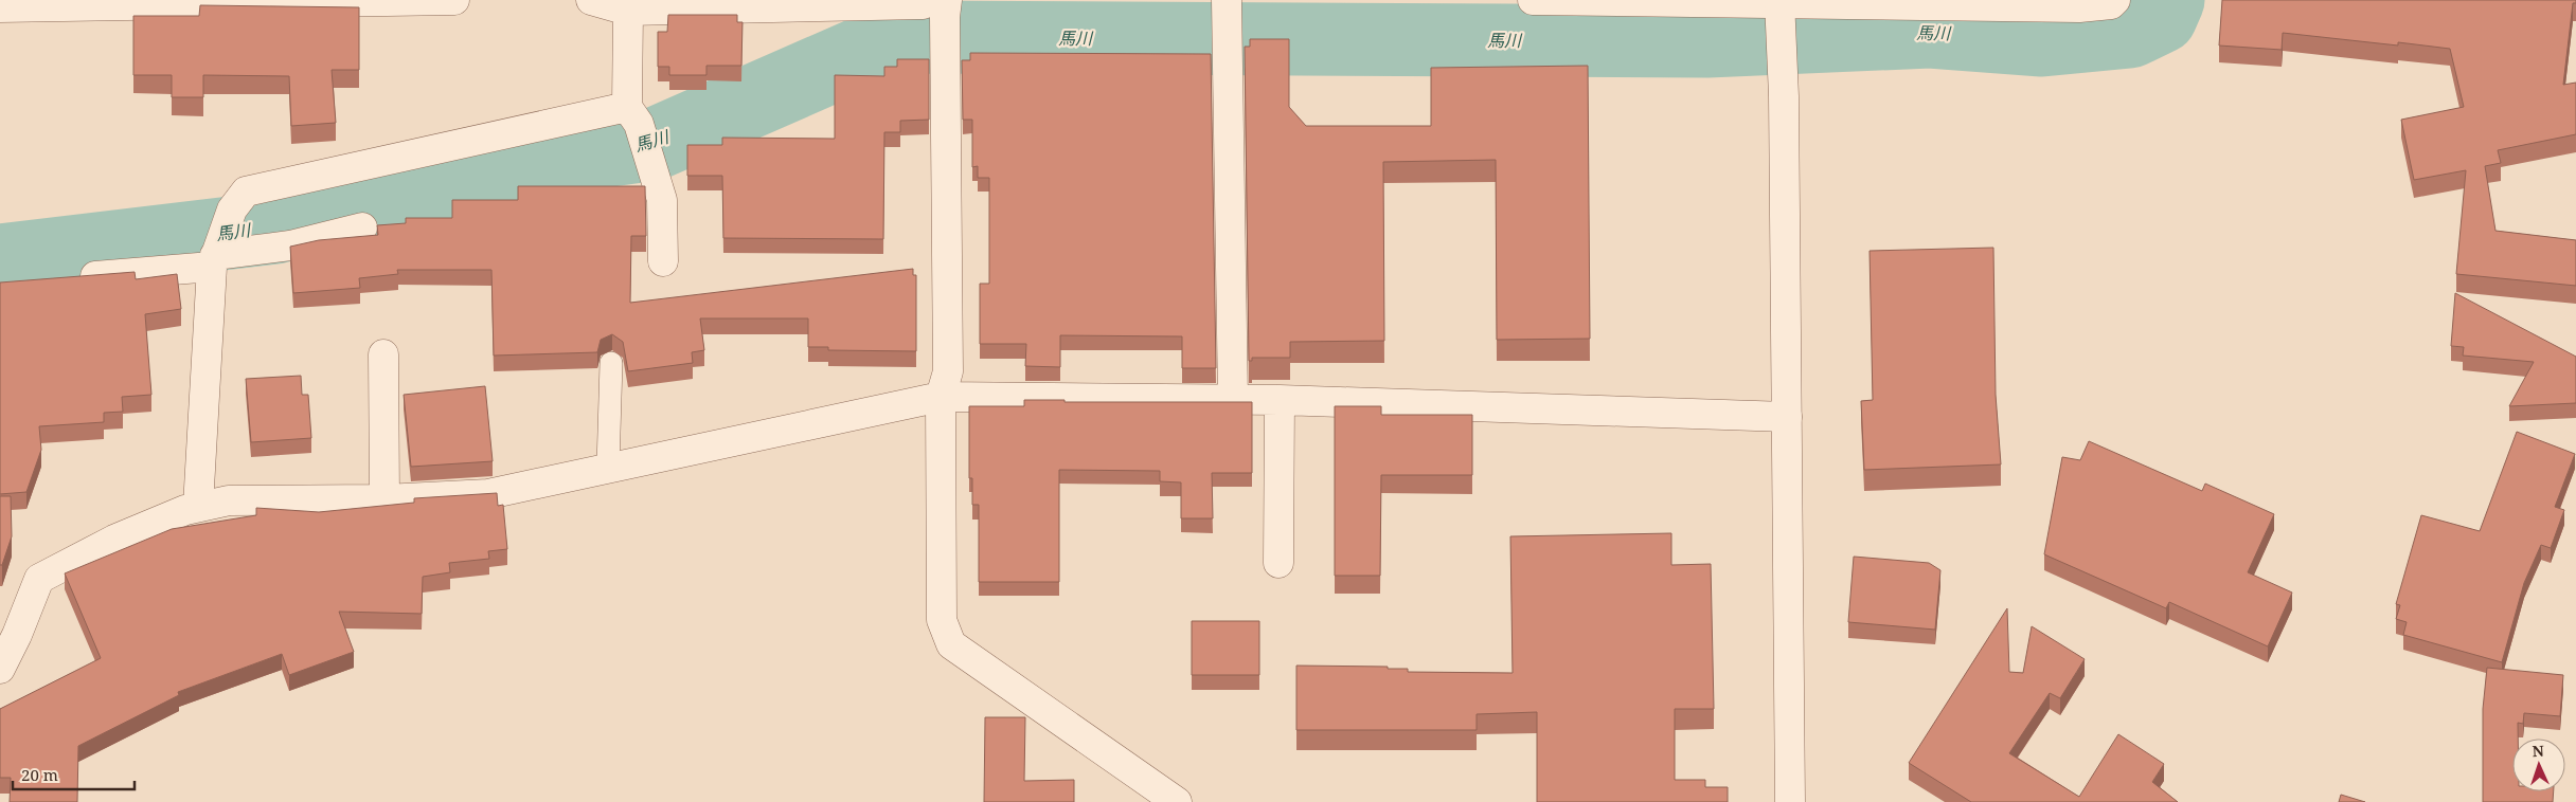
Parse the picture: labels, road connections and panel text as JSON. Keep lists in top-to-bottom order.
{
  "water": ["馬川"],
  "scale_bar": "20 m",
  "north": "top"
}
